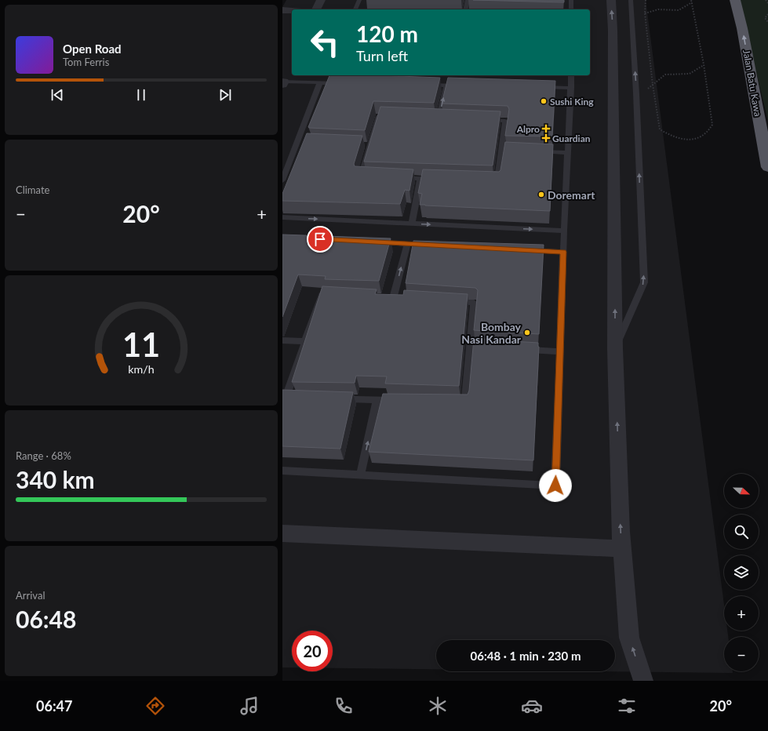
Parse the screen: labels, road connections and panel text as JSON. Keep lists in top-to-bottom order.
{
  "streets": {
    "highway": ["Jalan Batu Kawa"]
  },
  "one_way": ["Jalan Batu Kawa"],
  "places": {
    "other": ["Sushi King", "Doremart", "Bombay Nasi Kandar"],
    "health": ["Alpro", "Guardian"]
  },
  "north": "right",
  "page": {
    "turn": ["120 m", "Turn left"],
    "song": ["Open Road", "Tom Ferris"],
    "tile": [
      "Climate",
      ["Range · 68%", "340 km"],
      ["Arrival", "06:48"]
    ],
    "heat": ["−", "20°", "+"],
    "map_buttons": ["+", "−"],
    "limit": "20",
    "trip": "06:48 · 1 min · 230 m",
    "tabs": ["06:47", "20°"],
    "gauge": ["11", "km/h"]
  }
}
